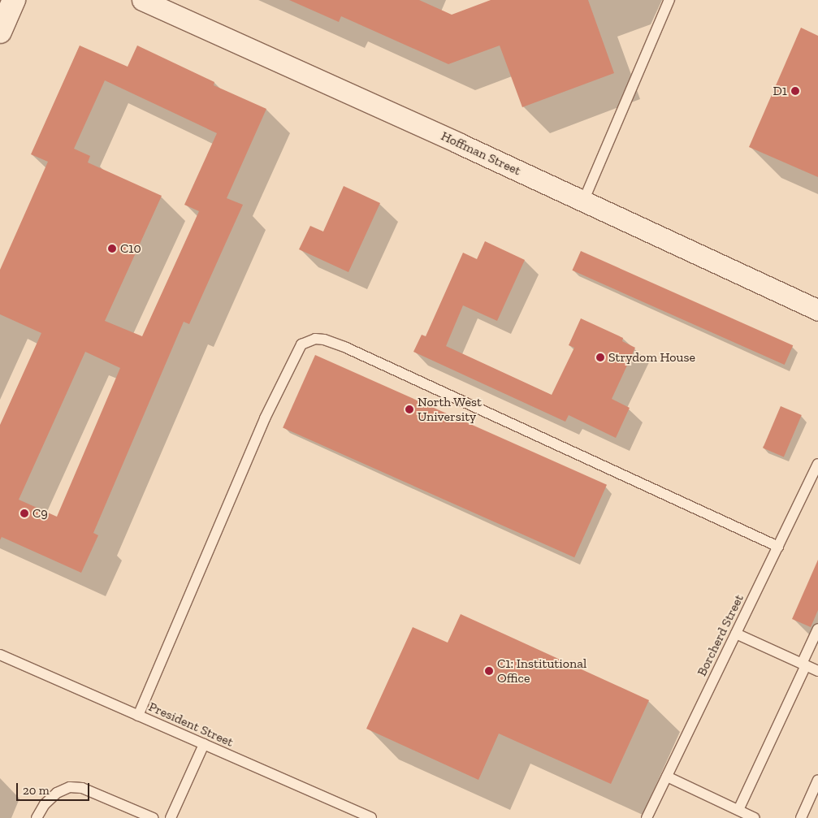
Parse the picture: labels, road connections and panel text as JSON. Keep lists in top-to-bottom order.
{
  "streets": {
    "street": ["Hoffman Street"],
    "lane": ["Borcherd Street", "President Street"]
  },
  "places": [
    "D1",
    "C10",
    "Strydom House",
    "North West University",
    "C9",
    "C1: Institutional Office"
  ],
  "scale_bar": "20 m"
}
